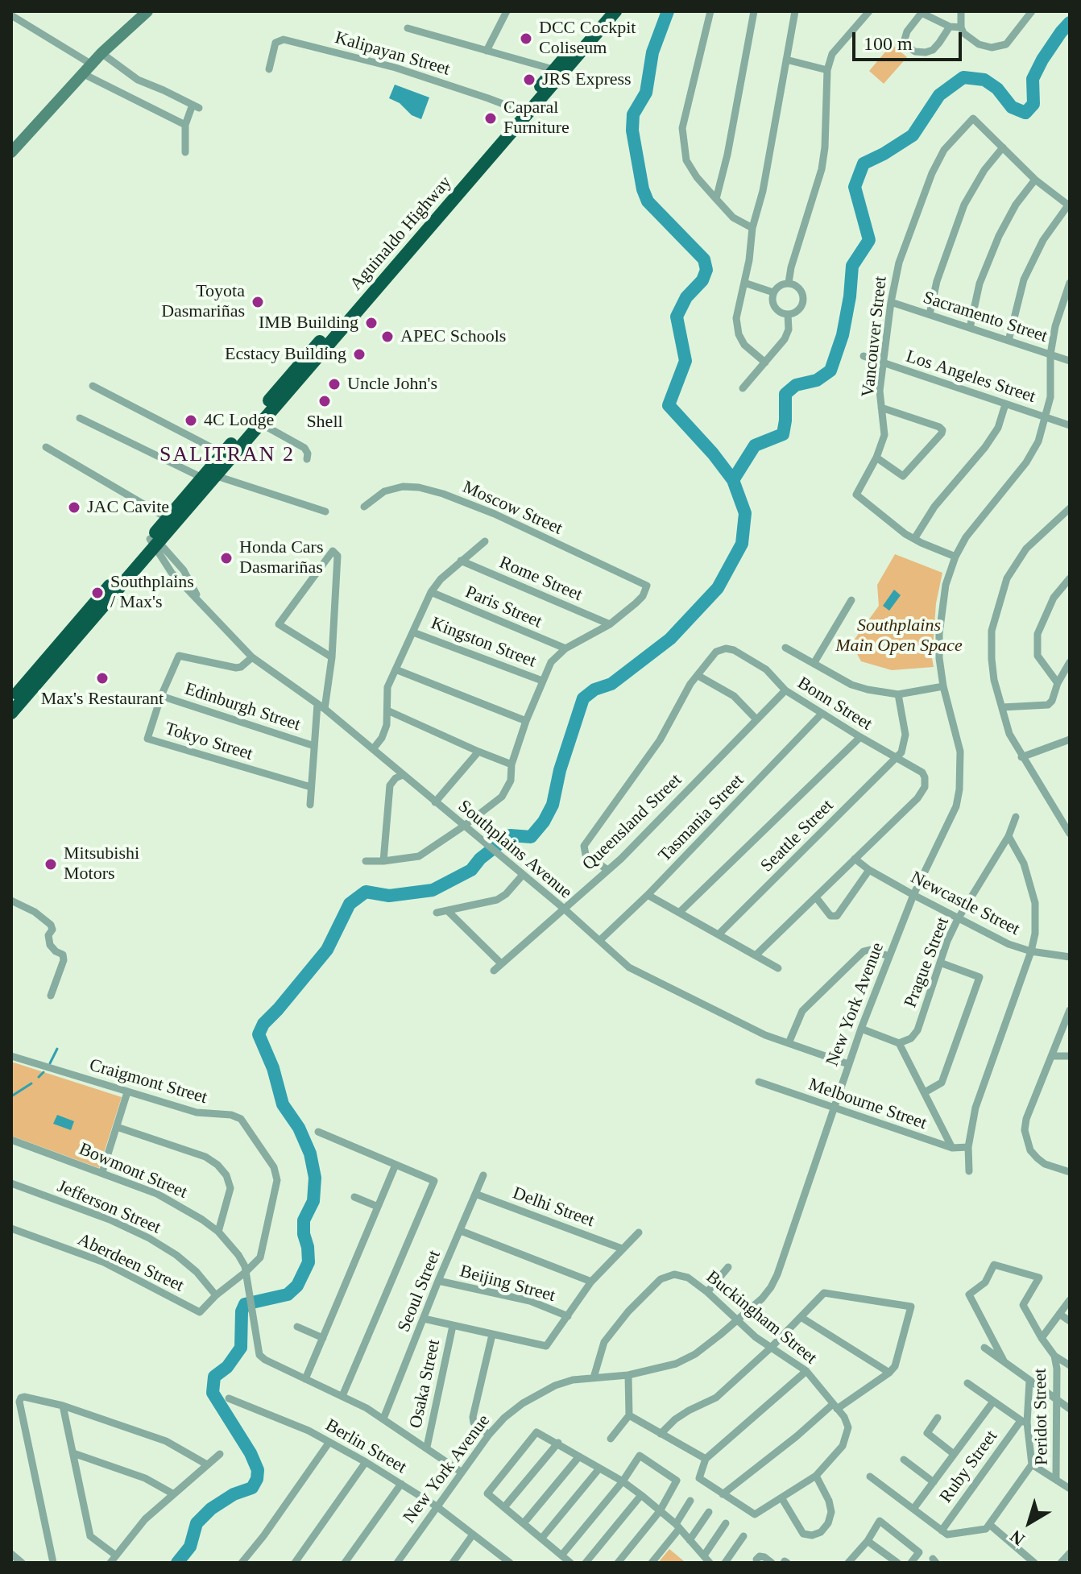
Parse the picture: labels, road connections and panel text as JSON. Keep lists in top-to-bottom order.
{
  "streets": {
    "highway": ["Aguinaldo Highway"],
    "street": [
      "Kalipayan Street",
      "Sacramento Street",
      "Vancouver Street",
      "Los Angeles Street",
      "Moscow Street",
      "Rome Street",
      "Paris Street",
      "Kingston Street",
      "Bonn Street",
      "Edinburgh Street",
      "Tokyo Street",
      "Tasmania Street",
      "Queensland Street",
      "Seattle Street",
      "Southplains Avenue",
      "Newcastle Street",
      "Prague Street",
      "New York Avenue",
      "Craigmont Street",
      "Melbourne Street",
      "Bowmont Street",
      "Jefferson Street",
      "Delhi Street",
      "Aberdeen Street",
      "Beijing Street",
      "Seoul Street",
      "Buckingham Street",
      "Osaka Street",
      "Peridot Street",
      "Berlin Street",
      "Ruby Street"
    ]
  },
  "crossings": [
    ["Kalipayan Street", "Aguinaldo Highway"],
    ["Aguinaldo Highway", "Southplains Avenue"],
    ["Sacramento Street", "Vancouver Street"],
    ["Sacramento Street", "New York Avenue"],
    ["Vancouver Street", "Los Angeles Street"],
    ["Vancouver Street", "New York Avenue"],
    ["Los Angeles Street", "New York Avenue"],
    ["Moscow Street", "Rome Street"],
    ["Bonn Street", "Tasmania Street"],
    ["Bonn Street", "Queensland Street"],
    ["Bonn Street", "Seattle Street"],
    ["Bonn Street", "Newcastle Street"],
    ["Edinburgh Street", "Tokyo Street"],
    ["Tokyo Street", "Southplains Avenue"],
    ["Tasmania Street", "Southplains Avenue"],
    ["Queensland Street", "Southplains Avenue"],
    ["Southplains Avenue", "New York Avenue"],
    ["Newcastle Street", "Prague Street"],
    ["Newcastle Street", "New York Avenue"],
    ["New York Avenue", "Melbourne Street"],
    ["New York Avenue", "Bowmont Street"],
    ["New York Avenue", "Buckingham Street"],
    ["New York Avenue", "Berlin Street"],
    ["Craigmont Street", "Bowmont Street"],
    ["Craigmont Street", "Jefferson Street"],
    ["Craigmont Street", "Aberdeen Street"],
    ["Bowmont Street", "Seoul Street"],
    ["Bowmont Street", "Osaka Street"],
    ["Delhi Street", "Seoul Street"],
    ["Beijing Street", "Seoul Street"]
  ],
  "districts": ["SALITRAN 2"],
  "parks": ["Southplains Main Open Space"],
  "places": [
    "DCC Cockpit Coliseum",
    "JRS Express",
    "Caparal Furniture",
    "Toyota Dasmariñas",
    "IMB Building",
    "APEC Schools",
    "Ecstacy Building",
    "Uncle John's",
    "Shell",
    "4C Lodge",
    "JAC Cavite",
    "Honda Cars Dasmariñas",
    "Southplains / Max's",
    "Max's Restaurant",
    "Mitsubishi Motors"
  ],
  "scale_bar": "100 m",
  "north": "bottom left"
}
